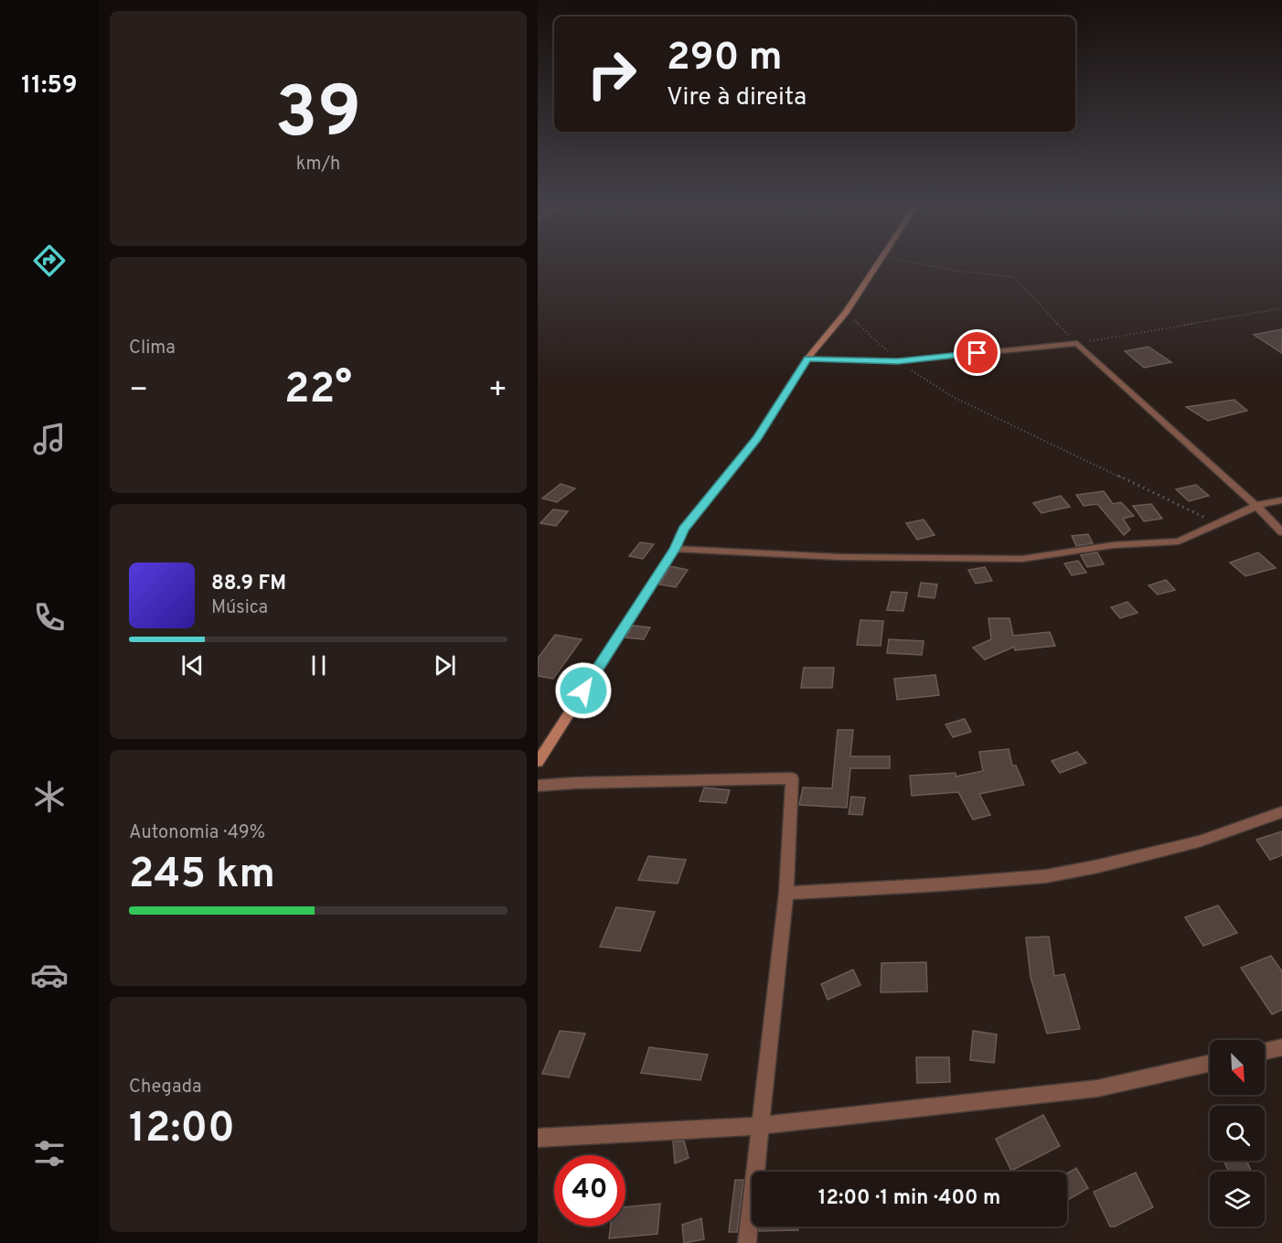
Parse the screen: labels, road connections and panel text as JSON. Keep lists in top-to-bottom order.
{
  "north": "bottom right",
  "page": {
    "tabs": "11:59",
    "tile": [
      ["39", "km/h"],
      "Clima",
      ["Autonomia · 49%", "245 km"],
      ["Chegada", "12:00"]
    ],
    "turn": ["290 m", "Vire à direita"],
    "heat": ["−", "22°", "+"],
    "song": ["88.9 FM", "Música"],
    "limit": "40",
    "trip": "12:00 · 1 min · 400 m"
  }
}
